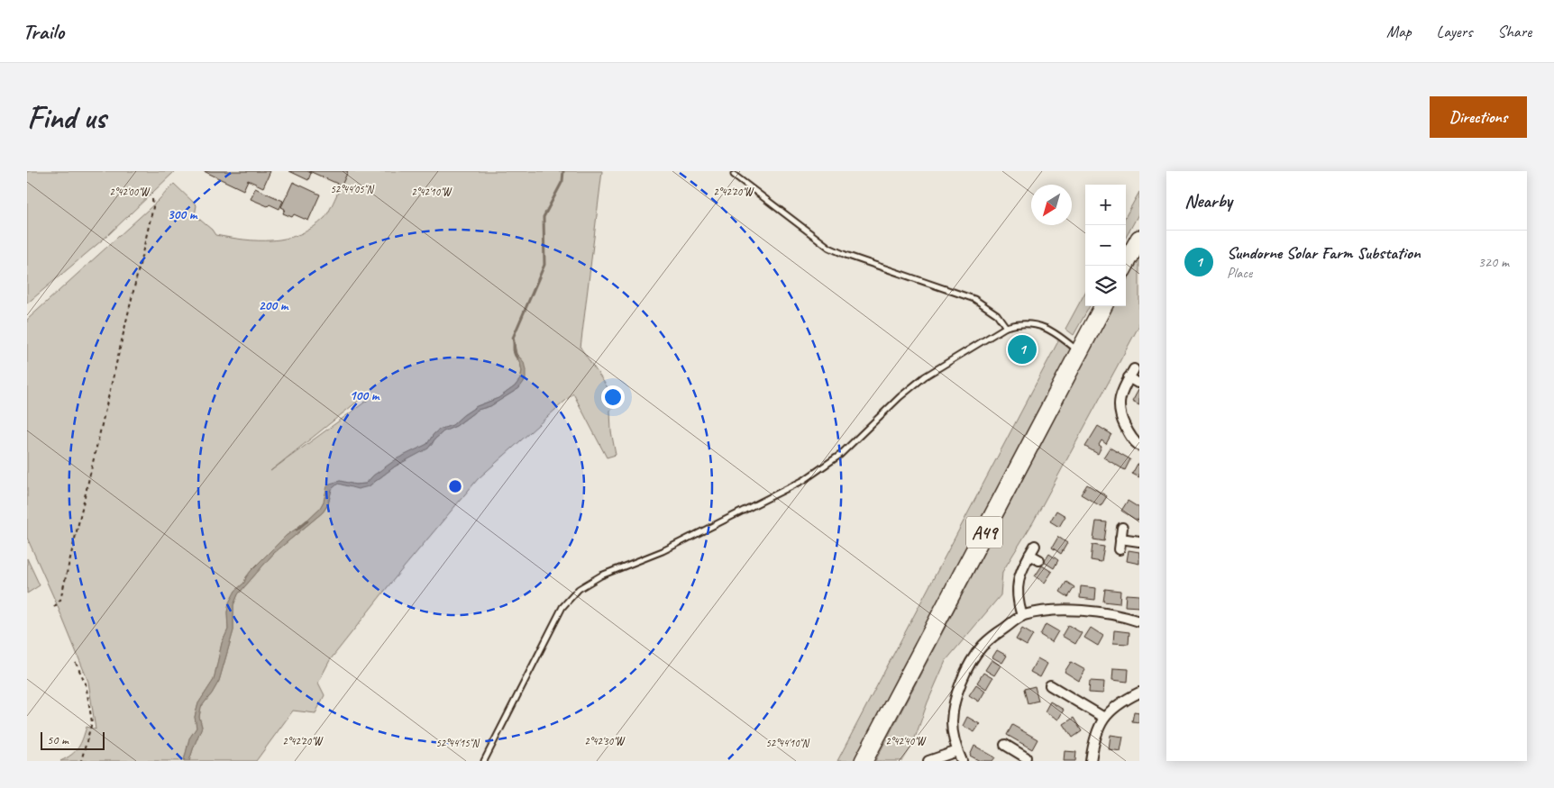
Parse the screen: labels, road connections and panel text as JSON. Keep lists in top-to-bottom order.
{
  "streets": {
    "highway": ["A49"]
  },
  "scale_bar": "50 m",
  "north": "bottom left",
  "page": {
    "header": "Trailo",
    "nav": ["Map", "Layers", "Share"],
    "buttons": "Directions",
    "title": "Find us",
    "heading": "Nearby",
    "map_buttons": ["+", "−"],
    "list": [
      {
        "mark": "1",
        "name": "Sundorne Solar Farm Substation",
        "note": "Place",
        "value": "320 m"
      }
    ],
    "pins": "1",
    "scale": "50 m"
  },
  "coordinates": [
    "52°44'05\"N",
    "2°42'00\"W",
    "2°42'10\"W",
    "2°42'20\"W",
    "2°42'30\"W",
    "2°42'40\"W",
    "52°44'15\"N",
    "52°44'10\"N"
  ],
  "rings": ["300 m", "200 m", "100 m"]
}
